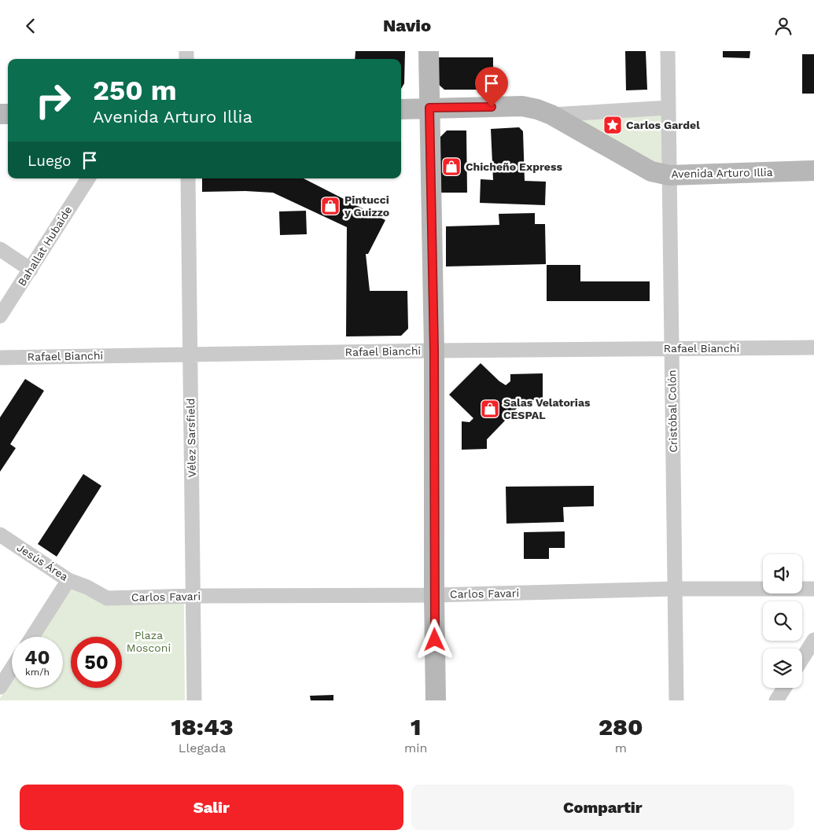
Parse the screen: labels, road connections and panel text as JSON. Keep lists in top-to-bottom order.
{
  "streets": {
    "main road": ["Avenida Arturo Illia"],
    "street": [
      "Bahallat Hubaide",
      "Rafael Bianchi",
      "Cristóbal Colón",
      "Vélez Sarsfield",
      "Jesús Área",
      "Carlos Favari"
    ]
  },
  "crossings": [
    ["Avenida Arturo Illia", "Cristóbal Colón"],
    ["Rafael Bianchi", "Cristóbal Colón"],
    ["Rafael Bianchi", "Vélez Sarsfield"],
    ["Cristóbal Colón", "Carlos Favari"],
    ["Vélez Sarsfield", "Carlos Favari"],
    ["Jesús Área", "Carlos Favari"]
  ],
  "parks": ["Plaza Mosconi"],
  "places": {
    "place": ["Carlos Gardel"],
    "shop": ["Chicheño Express", "Pintucci y Guizzo", "Salas Velatorias CESPAL"]
  },
  "page": {
    "header": "Navio",
    "turn": ["250 m", "Avenida Arturo Illia"],
    "then": "Luego",
    "speed": "40 km/h",
    "limit": "50",
    "eta": [
      "18:43",
      "Llegada",
      "1",
      "min",
      "280",
      "m"
    ],
    "buttons": ["Salir", "Compartir"]
  }
}
